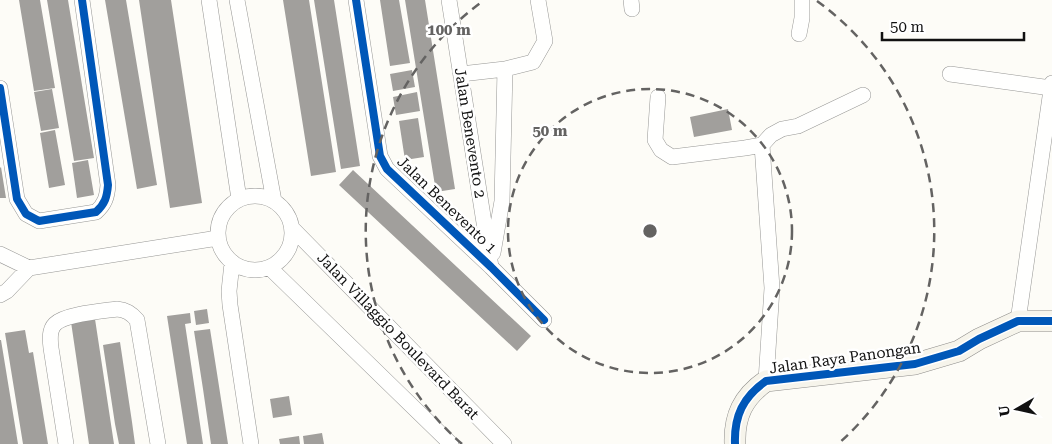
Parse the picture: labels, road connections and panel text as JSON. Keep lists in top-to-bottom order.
{
  "streets": {
    "street": [
      "Jalan Benevento 2",
      "Jalan Benevento 1",
      "Jalan Villaggio Boulevard Barat",
      "Jalan Raya Panongan"
    ]
  },
  "crossings": [
    ["Jalan Benevento 2", "Jalan Benevento 1"]
  ],
  "scale_bar": "50 m",
  "north": "left",
  "rings": ["100 m", "50 m"]
}
